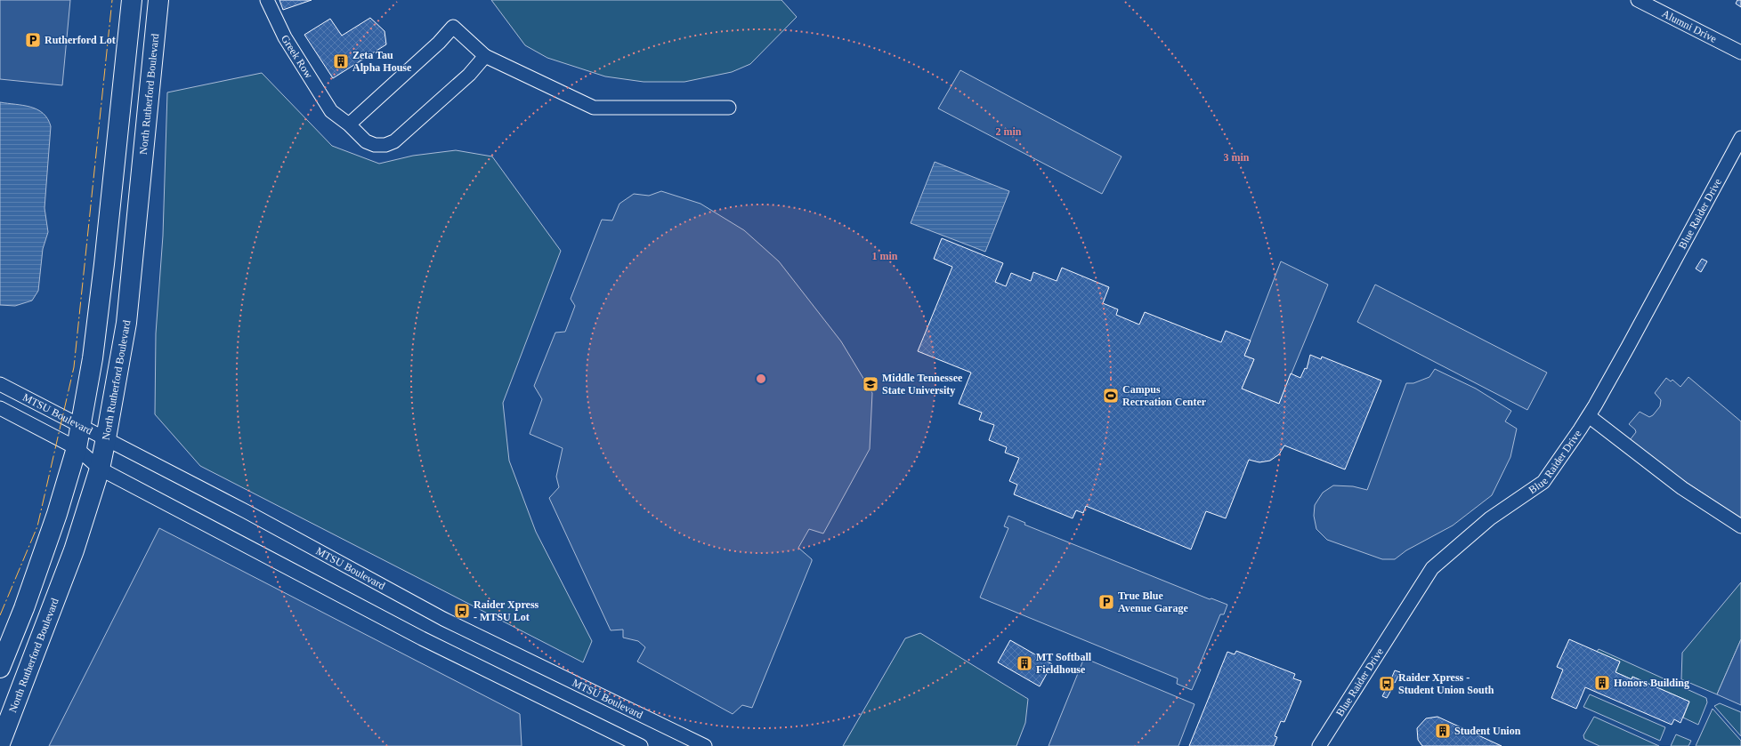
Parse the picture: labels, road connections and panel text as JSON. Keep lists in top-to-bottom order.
{
  "streets": {
    "main road": ["North Rutherford Boulevard"],
    "street": [
      "Alumni Drive",
      "Greek Row",
      "Blue Raider Drive",
      "MTSU Boulevard"
    ]
  },
  "crossings": [
    ["North Rutherford Boulevard", "MTSU Boulevard"]
  ],
  "places": {
    "parking": ["Rutherford Lot", "True Blue Avenue Garage"],
    "building": [
      "Zeta Tau Alpha House",
      "MT Softball Fieldhouse",
      "Honors Building",
      "Student Union"
    ],
    "school or university": ["Middle Tennessee State University"],
    "sports": ["Campus Recreation Center"],
    "bus stop": ["Raider Xpress - MTSU Lot", "Raider Xpress - Student Union South"]
  },
  "rings": ["2 min", "3 min", "1 min"]
}
